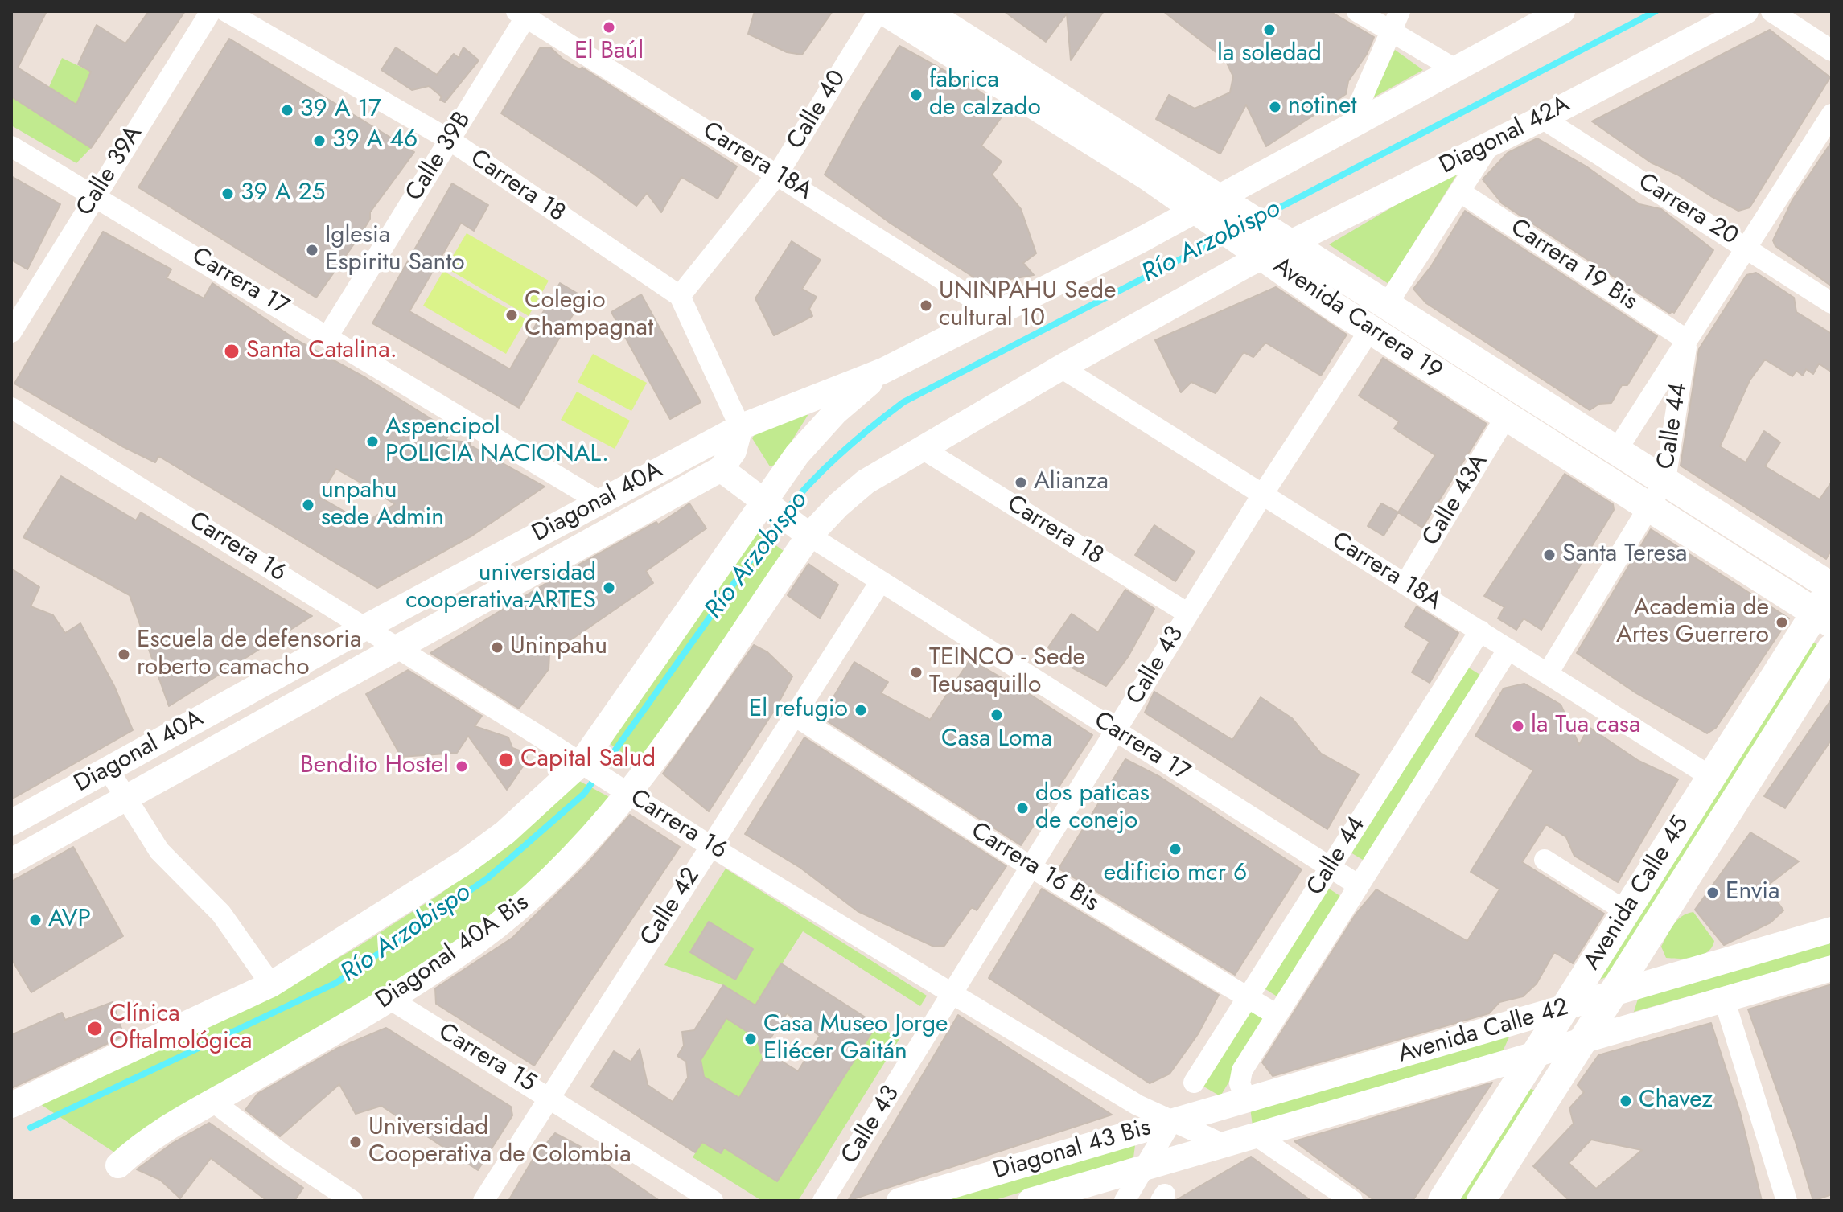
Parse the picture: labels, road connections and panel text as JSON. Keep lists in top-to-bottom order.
{
  "streets": {
    "main road": ["Avenida Carrera 19", "Avenida Calle 45"],
    "street": [
      "Calle 40",
      "Diagonal 42A",
      "Calle 39B",
      "Carrera 18A",
      "Calle 39A",
      "Carrera 18",
      "Carrera 20",
      "Carrera 19 Bis",
      "Carrera 17",
      "Calle 44",
      "Calle 43A",
      "Diagonal 40A",
      "Carrera 16",
      "Calle 43",
      "Carrera 16 Bis",
      "Calle 42",
      "Diagonal 40A Bis",
      "Avenida Calle 42",
      "Carrera 15",
      "Diagonal 43 Bis"
    ]
  },
  "crossings": [
    ["Calle 40", "Carrera 18A"],
    ["Calle 40", "Carrera 18"],
    ["Diagonal 42A", "Carrera 20"],
    ["Diagonal 42A", "Avenida Carrera 19"],
    ["Calle 39B", "Carrera 18A"],
    ["Calle 39B", "Carrera 18"],
    ["Calle 39B", "Carrera 17"],
    ["Carrera 18A", "Calle 44"],
    ["Carrera 18A", "Calle 43A"],
    ["Carrera 18A", "Diagonal 40A"],
    ["Carrera 18A", "Calle 43"],
    ["Carrera 18A", "Avenida Calle 45"],
    ["Calle 39A", "Carrera 17"],
    ["Carrera 18", "Calle 43"],
    ["Carrera 20", "Calle 44"],
    ["Carrera 19 Bis", "Calle 44"],
    ["Carrera 17", "Calle 44"],
    ["Carrera 17", "Diagonal 40A"],
    ["Carrera 17", "Calle 43"],
    ["Carrera 17", "Calle 42"],
    ["Carrera 17", "Diagonal 40A Bis"],
    ["Avenida Carrera 19", "Calle 44"],
    ["Avenida Carrera 19", "Calle 43A"],
    ["Avenida Carrera 19", "Diagonal 40A"],
    ["Avenida Carrera 19", "Calle 43"],
    ["Avenida Carrera 19", "Avenida Calle 45"],
    ["Calle 44", "Carrera 16 Bis"],
    ["Calle 44", "Avenida Calle 42"],
    ["Calle 44", "Diagonal 43 Bis"],
    ["Diagonal 40A", "Carrera 16"],
    ["Carrera 16", "Calle 43"],
    ["Carrera 16", "Calle 42"],
    ["Carrera 16", "Diagonal 40A Bis"],
    ["Carrera 16", "Diagonal 43 Bis"],
    ["Calle 43", "Carrera 16 Bis"],
    ["Carrera 16 Bis", "Calle 42"],
    ["Avenida Calle 45", "Avenida Calle 42"],
    ["Calle 42", "Carrera 15"],
    ["Diagonal 40A Bis", "Carrera 15"],
    ["Avenida Calle 42", "Diagonal 43 Bis"]
  ],
  "water": ["Río Arzobispo"],
  "places": [
    "El Baúl",
    "la soledad",
    "fabrica de calzado",
    "notinet",
    "39 A 17",
    "39 A 46",
    "39 A 25",
    "Iglesia Espiritu Santo",
    "UNINPAHU Sede cultural 10",
    "Colegio Champagnat",
    "Santa Catalina.",
    "Aspencipol POLICIA NACIONAL.",
    "Alianza",
    "unpahu sede Admin",
    "Santa Teresa",
    "universidad cooperativa-ARTES",
    "Academia de Artes Guerrero",
    "Uninpahu",
    "Escuela de defensoria roberto camacho",
    "TEINCO - Sede Teusaquillo",
    "El refugio",
    "Casa Loma",
    "la Tua casa",
    "Capital Salud",
    "Bendito Hostel",
    "dos paticas de conejo",
    "edificio mcr 6",
    "Envia",
    "AVP",
    "Clínica Oftalmológica",
    "Casa Museo Jorge Eliécer Gaitán",
    "Chavez",
    "Universidad Cooperativa de Colombia"
  ]
}
